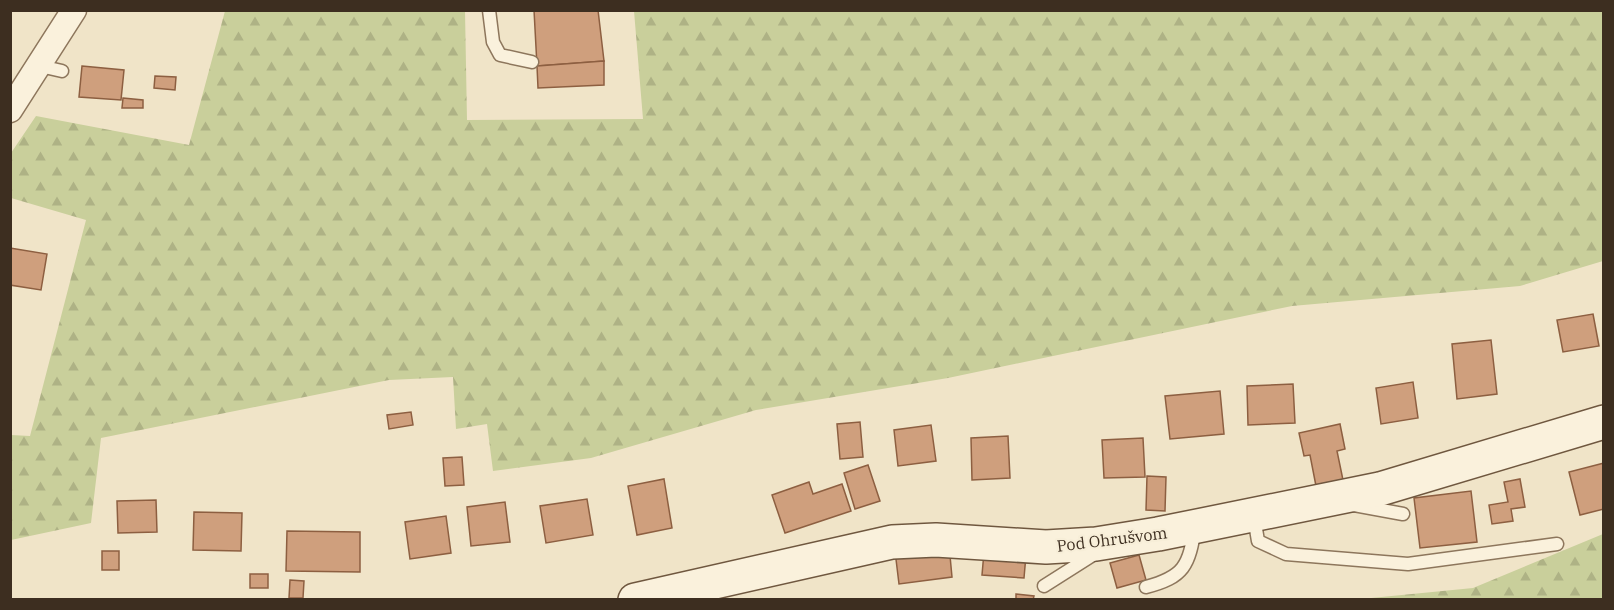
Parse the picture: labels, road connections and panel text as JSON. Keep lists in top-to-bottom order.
{
  "streets": {
    "street": ["Pod Ohrušvom"]
  }
}
